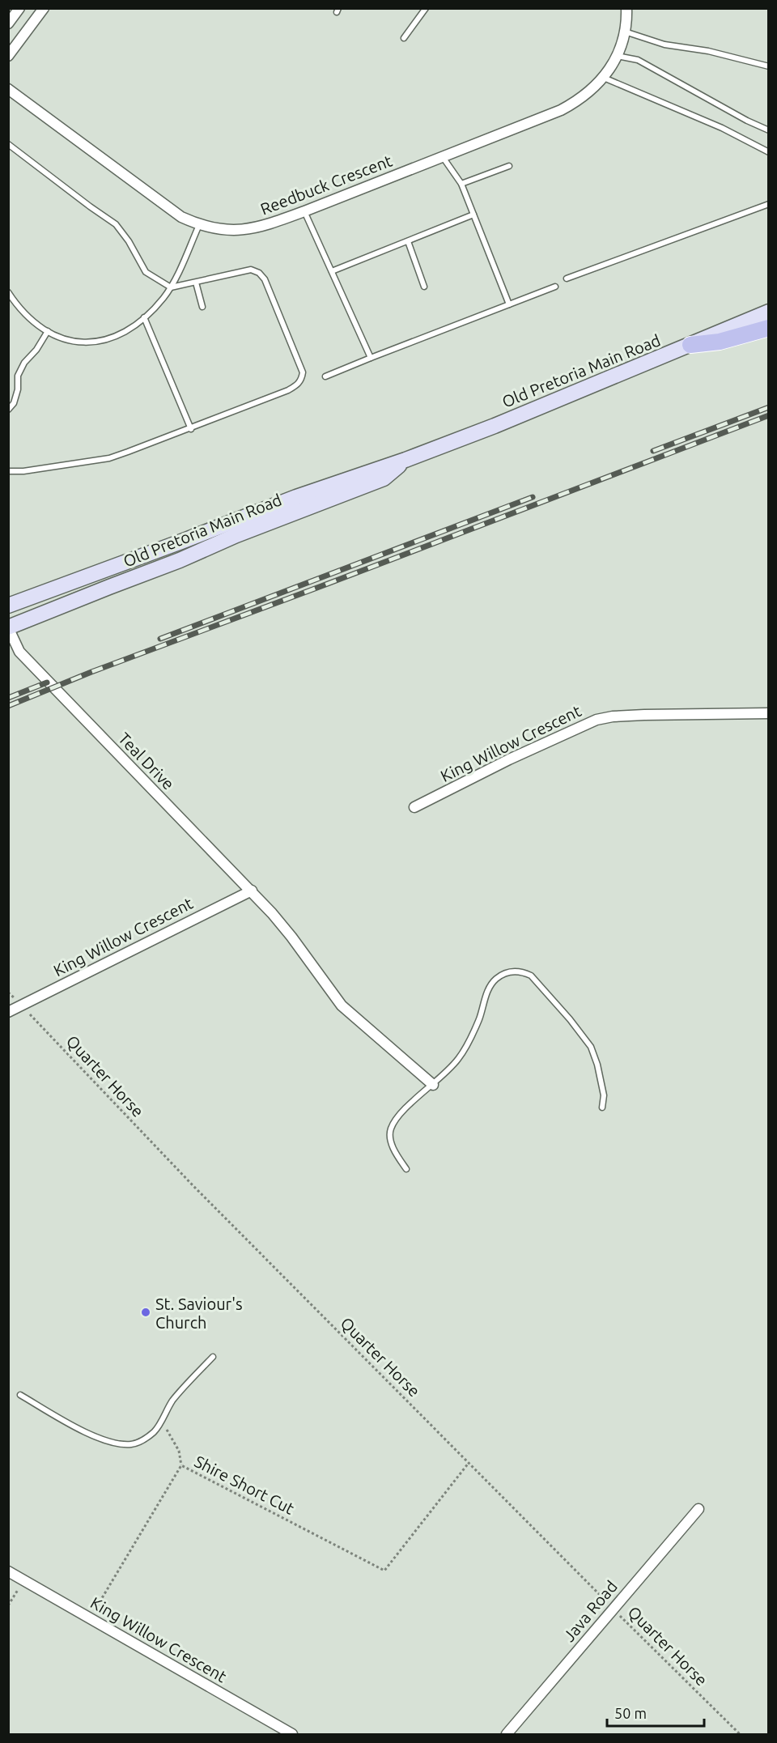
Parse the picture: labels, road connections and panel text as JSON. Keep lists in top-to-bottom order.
{
  "streets": {
    "main road": ["Old Pretoria Main Road"],
    "street": [
      "Reedbuck Crescent",
      "King Willow Crescent",
      "Teal Drive",
      "Java Road"
    ],
    "path": ["Quarter Horse", "Shire Short Cut"]
  },
  "crossings": [
    ["Old Pretoria Main Road", "Teal Drive"],
    ["King Willow Crescent", "Teal Drive"],
    ["King Willow Crescent", "Quarter Horse"],
    ["King Willow Crescent", "Shire Short Cut"],
    ["Quarter Horse", "Shire Short Cut"],
    ["Quarter Horse", "Java Road"]
  ],
  "places": ["St. Saviour's Church"],
  "scale_bar": "50 m"
}
